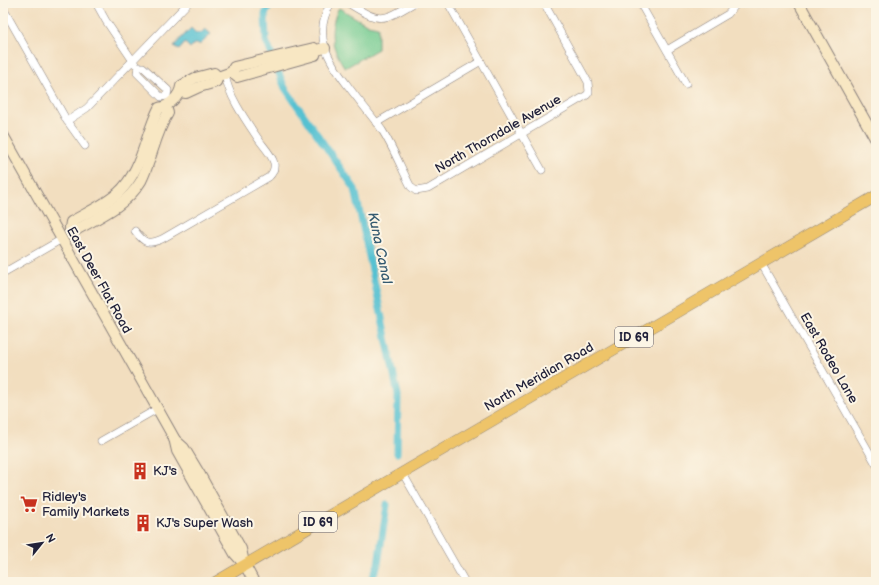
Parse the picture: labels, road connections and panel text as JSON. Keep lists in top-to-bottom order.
{
  "streets": {
    "main road": ["ID 69", "North Meridian Road"],
    "street": ["North Thorndale Avenue", "East Deer Flat Road", "East Rodeo Lane"]
  },
  "crossings": [
    ["East Deer Flat Road", "North Meridian Road"],
    ["East Rodeo Lane", "North Meridian Road"]
  ],
  "water": ["Kuna Canal"],
  "places": {
    "building": ["KJ's", "KJ's Super Wash"],
    "supermarket": ["Ridley's Family Markets"]
  },
  "north": "top right"
}
